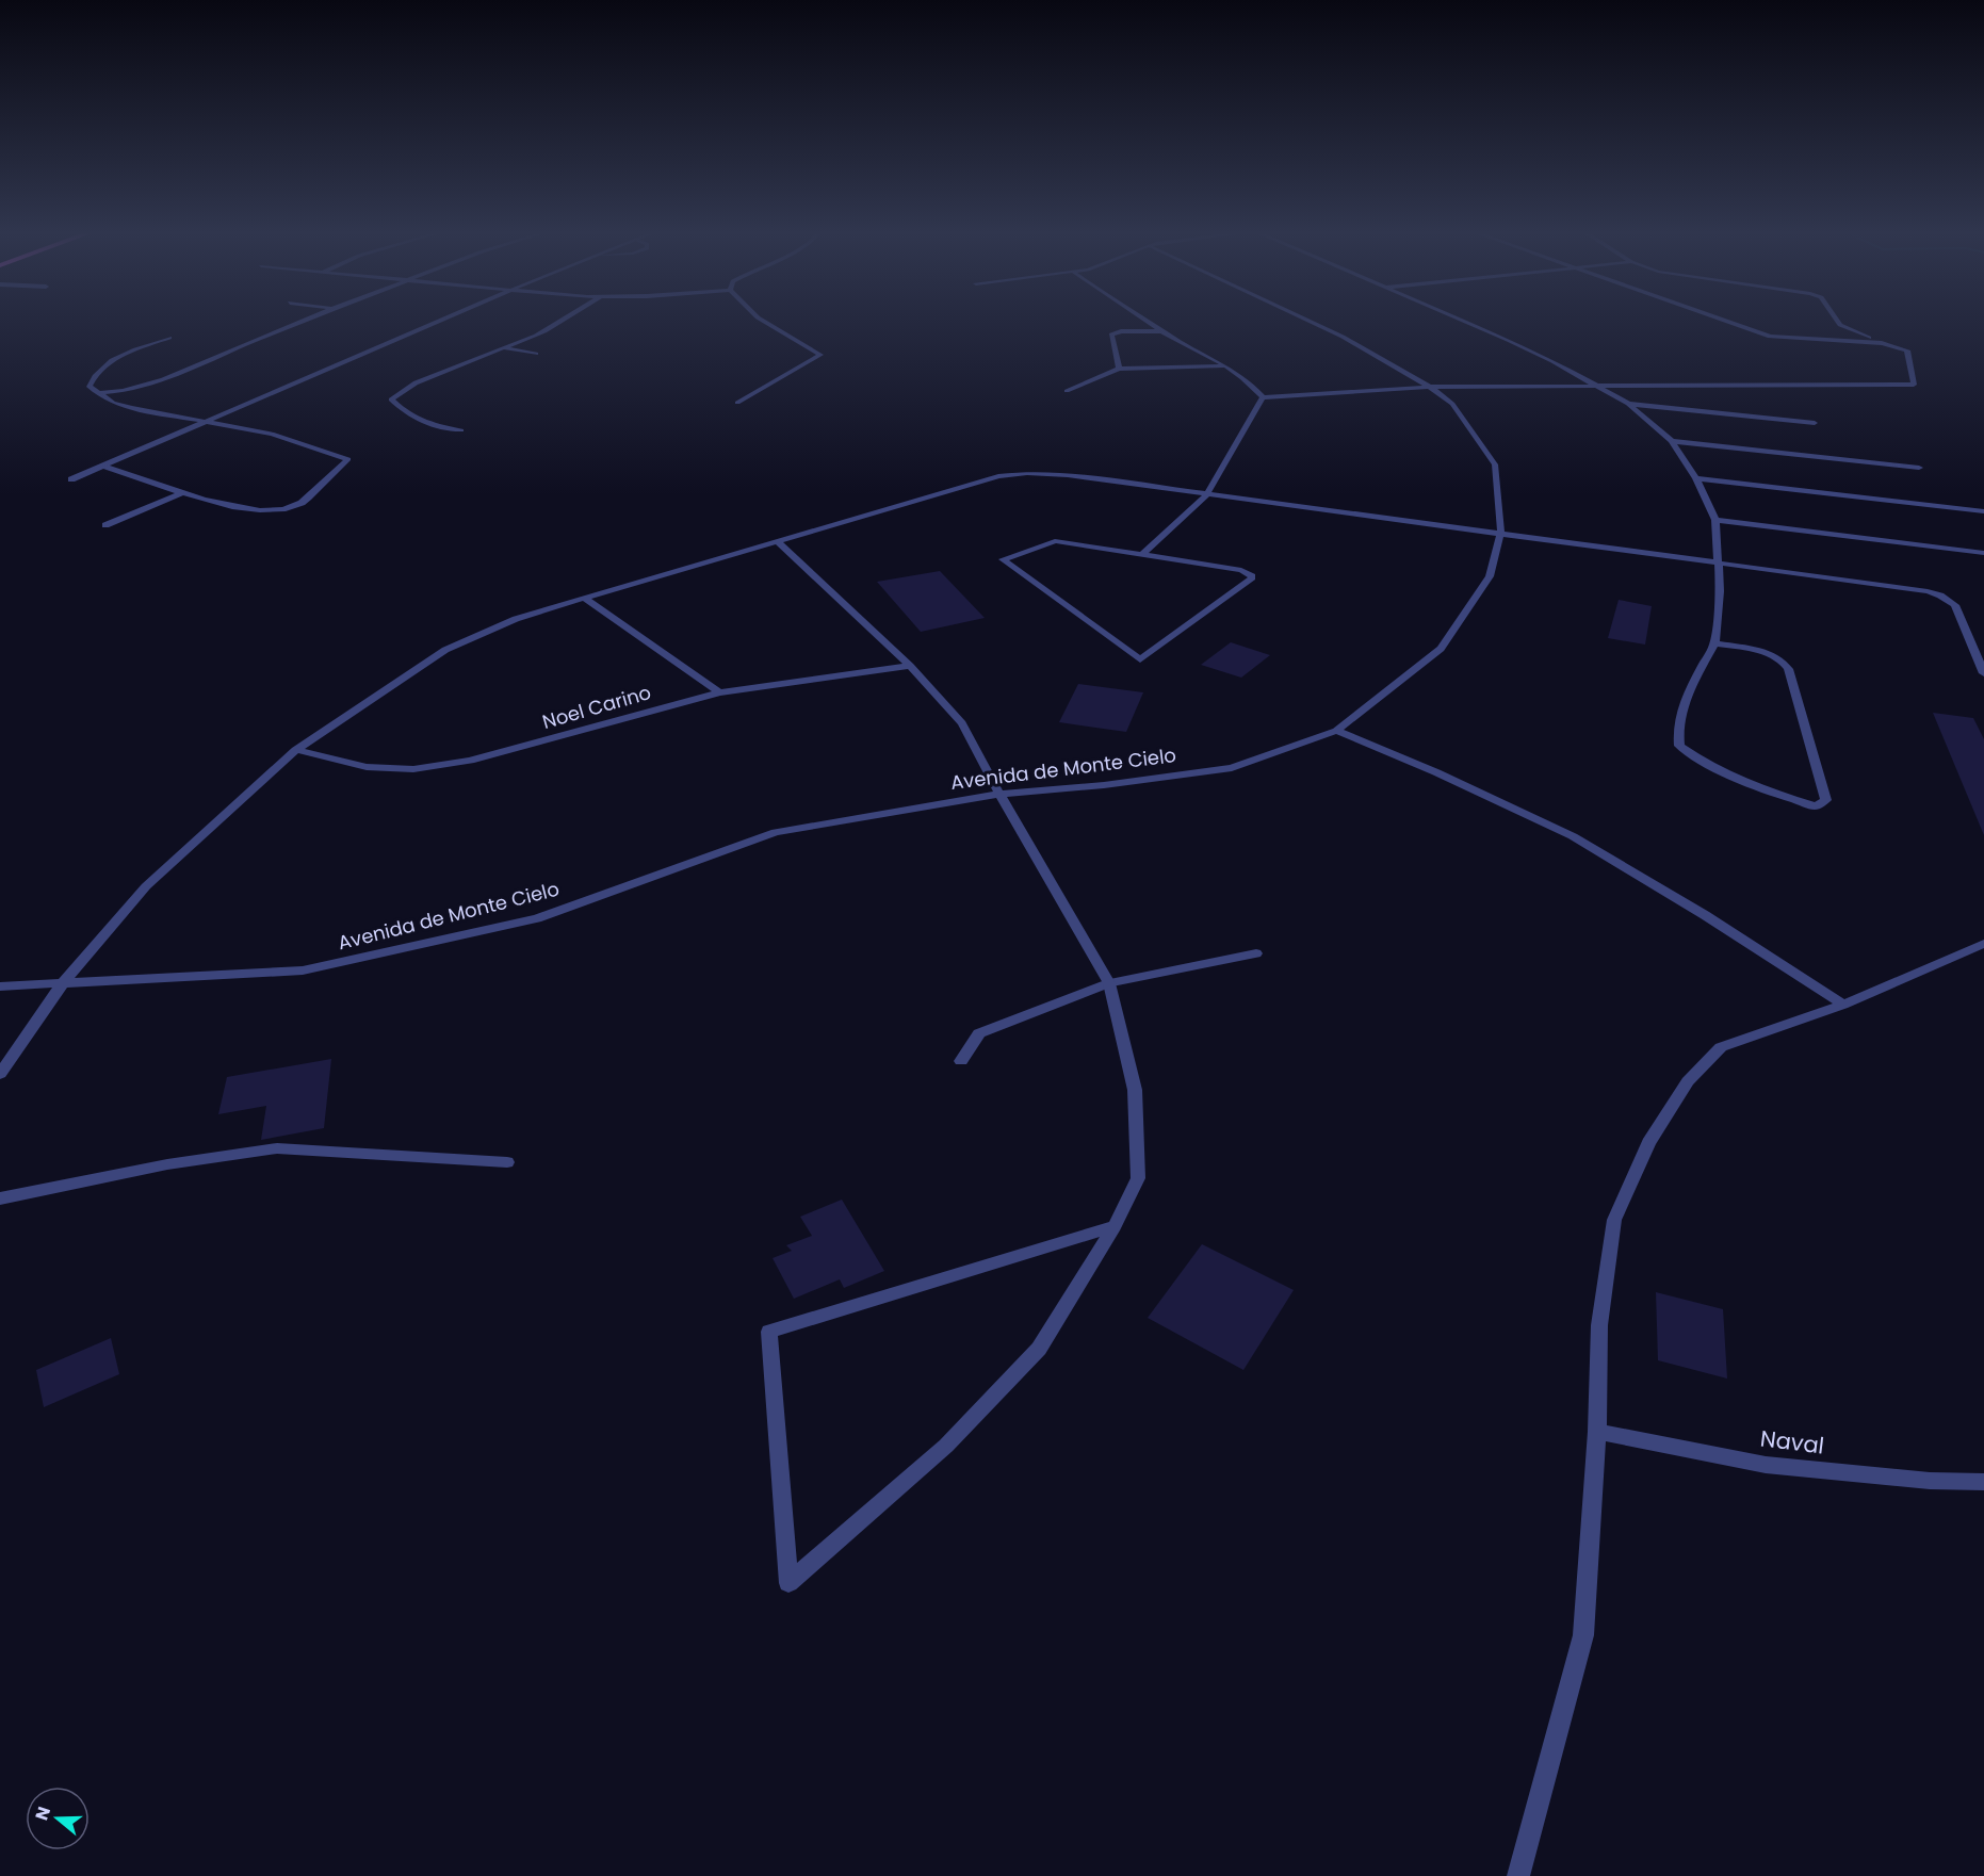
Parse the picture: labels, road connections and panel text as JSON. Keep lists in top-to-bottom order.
{
  "streets": {
    "street": ["Noel Carino", "Avenida de Monte Cielo", "Naval"]
  },
  "north": "left"
}
